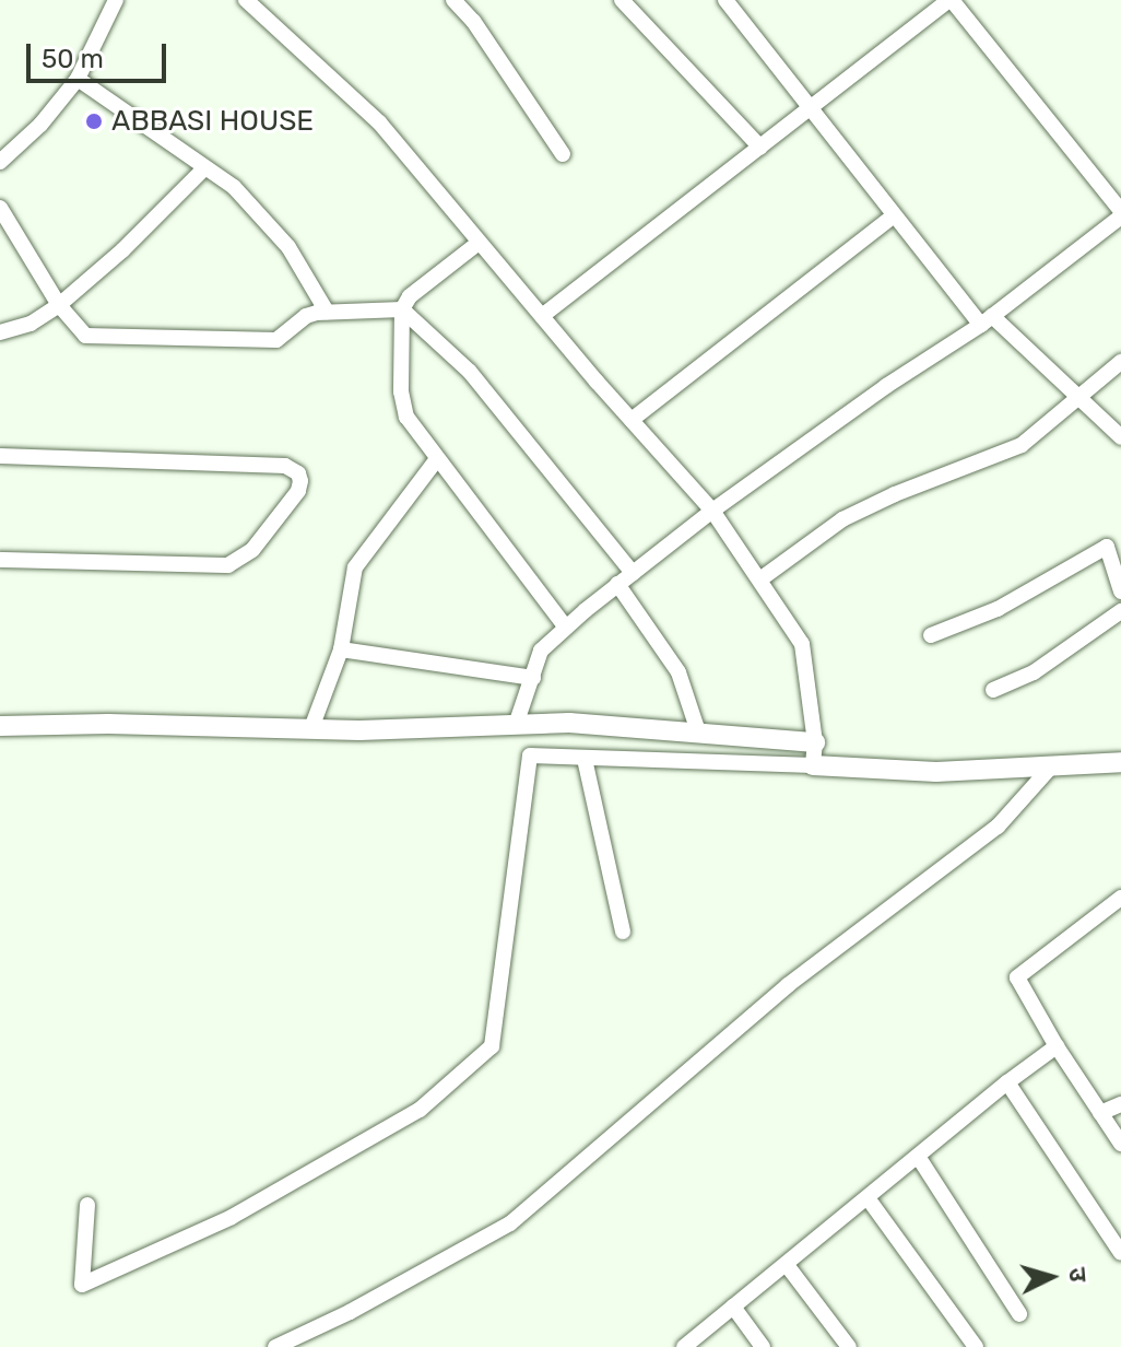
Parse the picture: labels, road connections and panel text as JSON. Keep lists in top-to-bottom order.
{
  "places": ["ABBASI HOUSE"],
  "scale_bar": "50 m",
  "north": "right"
}
